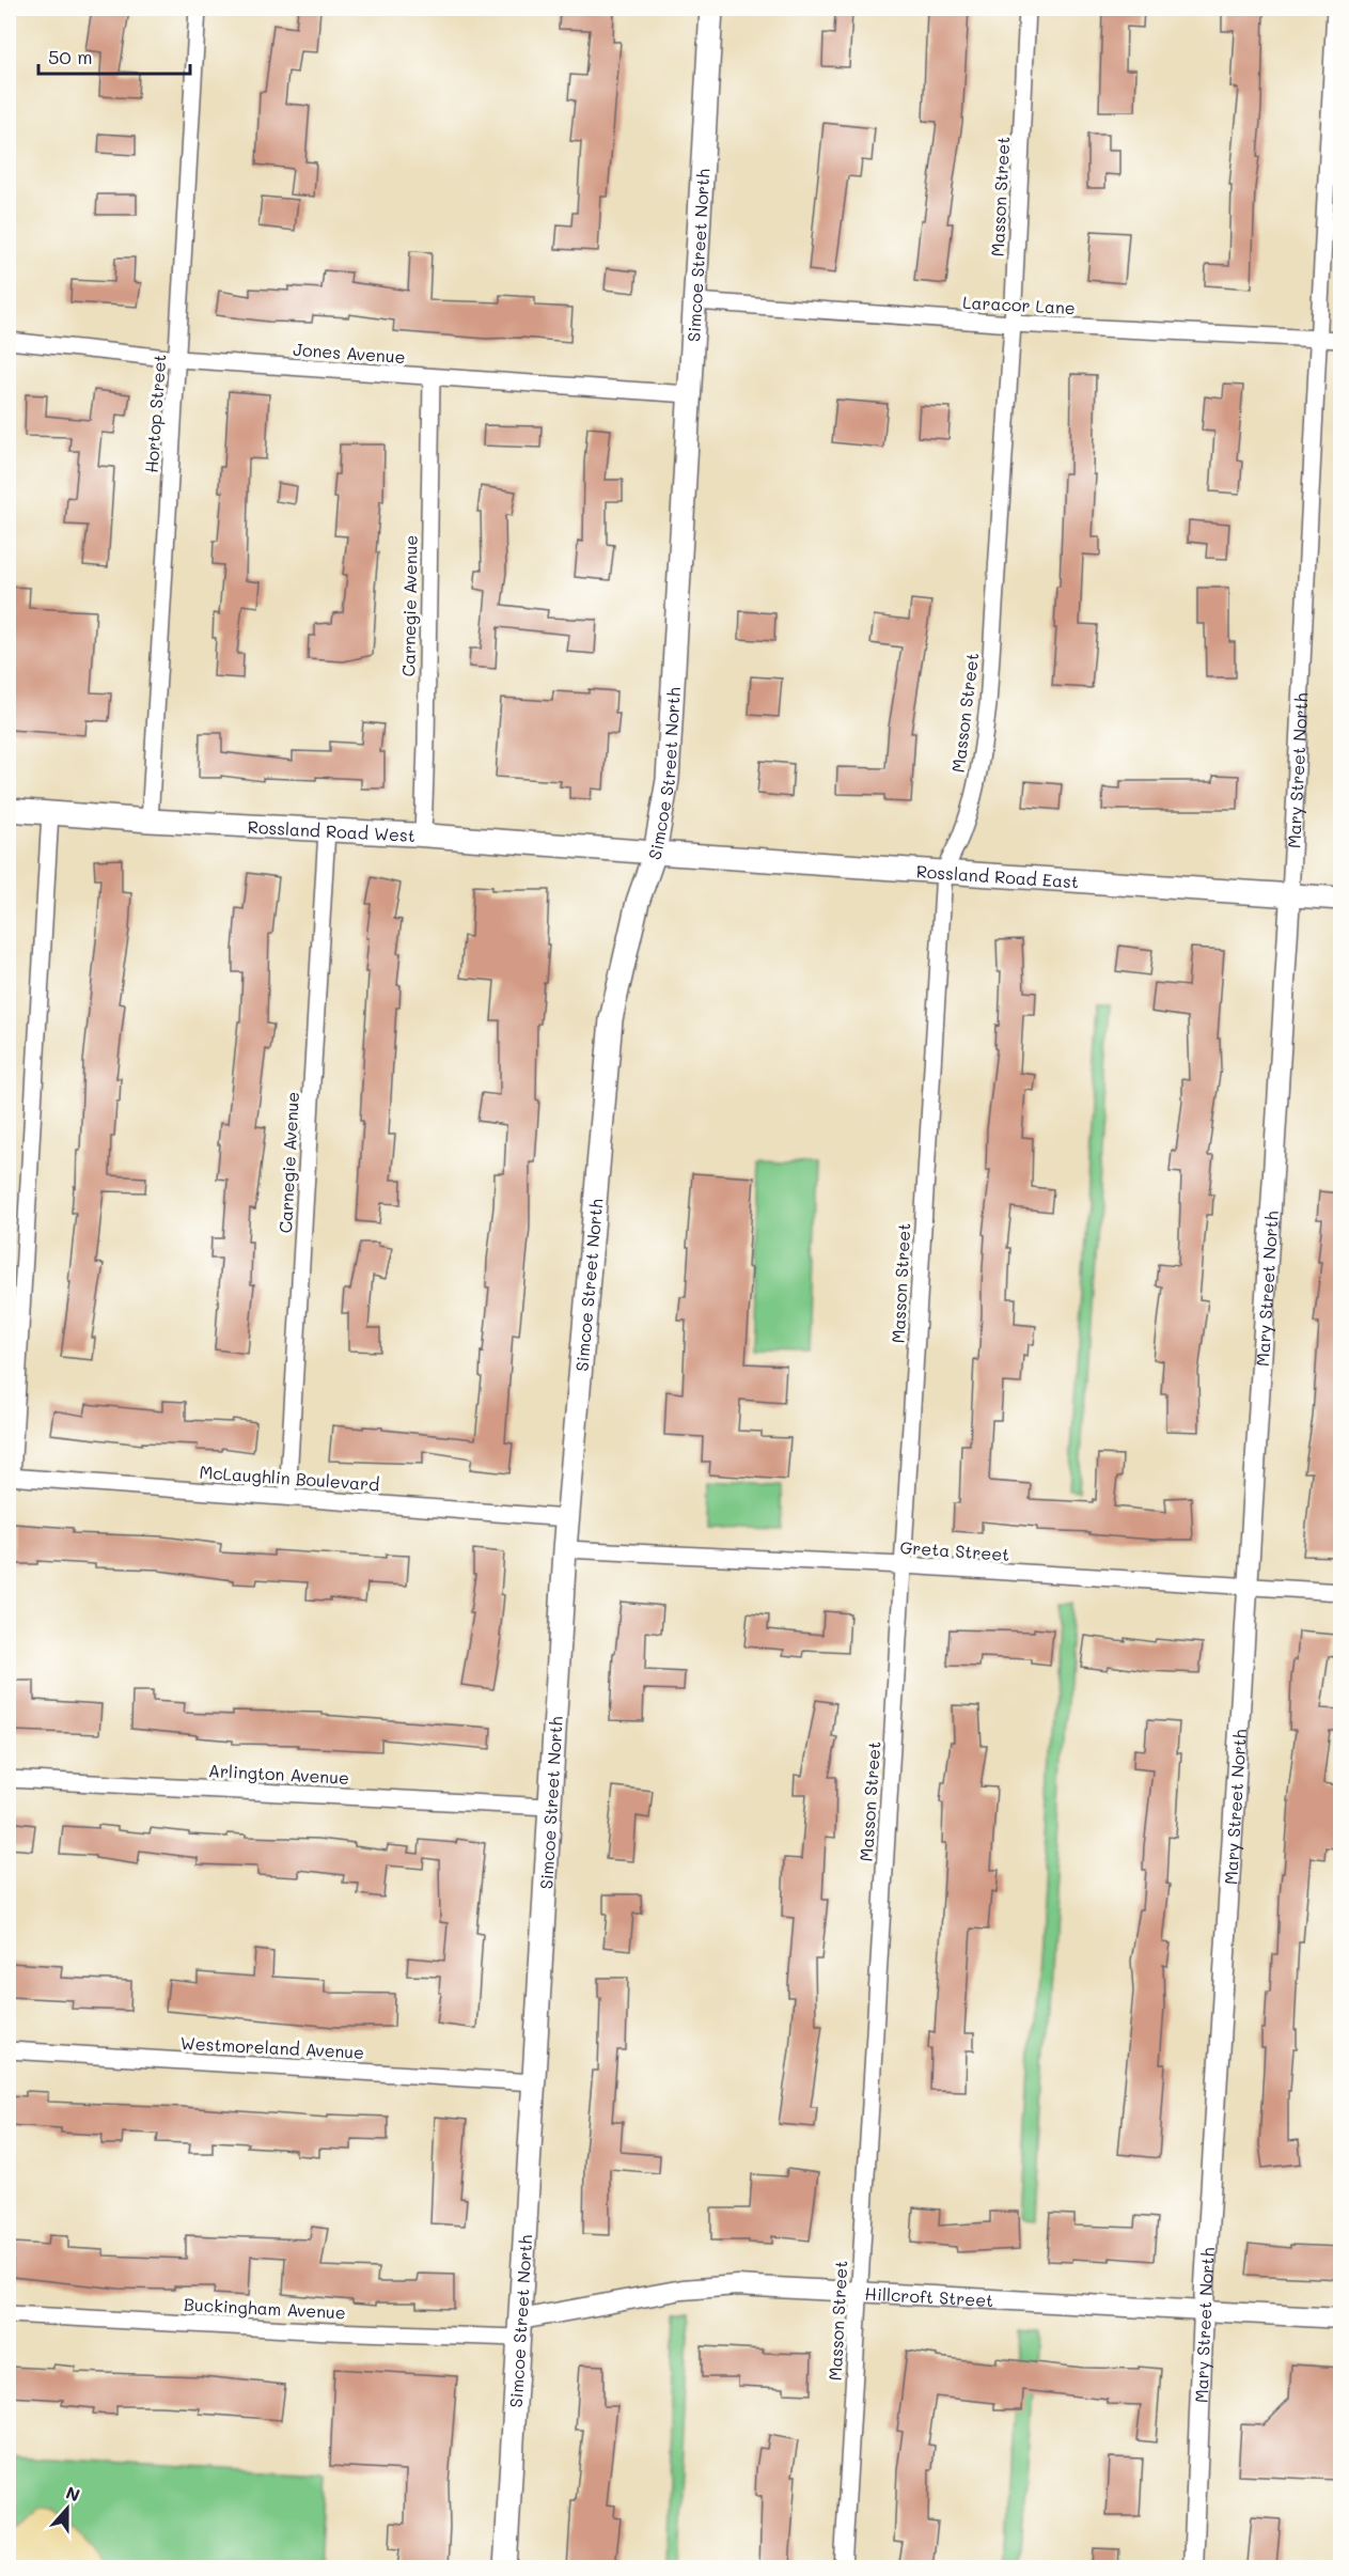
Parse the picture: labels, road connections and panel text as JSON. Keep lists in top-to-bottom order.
{
  "streets": {
    "main road": ["Simcoe Street North", "Rossland Road West", "Rossland Road East"],
    "street": [
      "Masson Street",
      "Laracor Lane",
      "Jones Avenue",
      "Hortop Street",
      "Carnegie Avenue",
      "Mary Street North",
      "McLaughlin Boulevard",
      "Greta Street",
      "Arlington Avenue",
      "Westmoreland Avenue",
      "Hillcroft Street",
      "Buckingham Avenue"
    ]
  },
  "crossings": [
    ["Masson Street", "Laracor Lane"],
    ["Masson Street", "Rossland Road East"],
    ["Masson Street", "Greta Street"],
    ["Masson Street", "Hillcroft Street"],
    ["Simcoe Street North", "Laracor Lane"],
    ["Simcoe Street North", "Jones Avenue"],
    ["Simcoe Street North", "Rossland Road West"],
    ["Simcoe Street North", "Rossland Road East"],
    ["Simcoe Street North", "McLaughlin Boulevard"],
    ["Simcoe Street North", "Greta Street"],
    ["Simcoe Street North", "Arlington Avenue"],
    ["Simcoe Street North", "Westmoreland Avenue"],
    ["Simcoe Street North", "Hillcroft Street"],
    ["Simcoe Street North", "Buckingham Avenue"],
    ["Laracor Lane", "Mary Street North"],
    ["Jones Avenue", "Hortop Street"],
    ["Jones Avenue", "Carnegie Avenue"],
    ["Hortop Street", "Rossland Road West"],
    ["Carnegie Avenue", "Rossland Road West"],
    ["Carnegie Avenue", "McLaughlin Boulevard"],
    ["Mary Street North", "Rossland Road East"],
    ["Mary Street North", "Greta Street"],
    ["Mary Street North", "Hillcroft Street"],
    ["Rossland Road West", "Rossland Road East"],
    ["Hillcroft Street", "Buckingham Avenue"]
  ],
  "scale_bar": "50 m",
  "north": "top"
}
